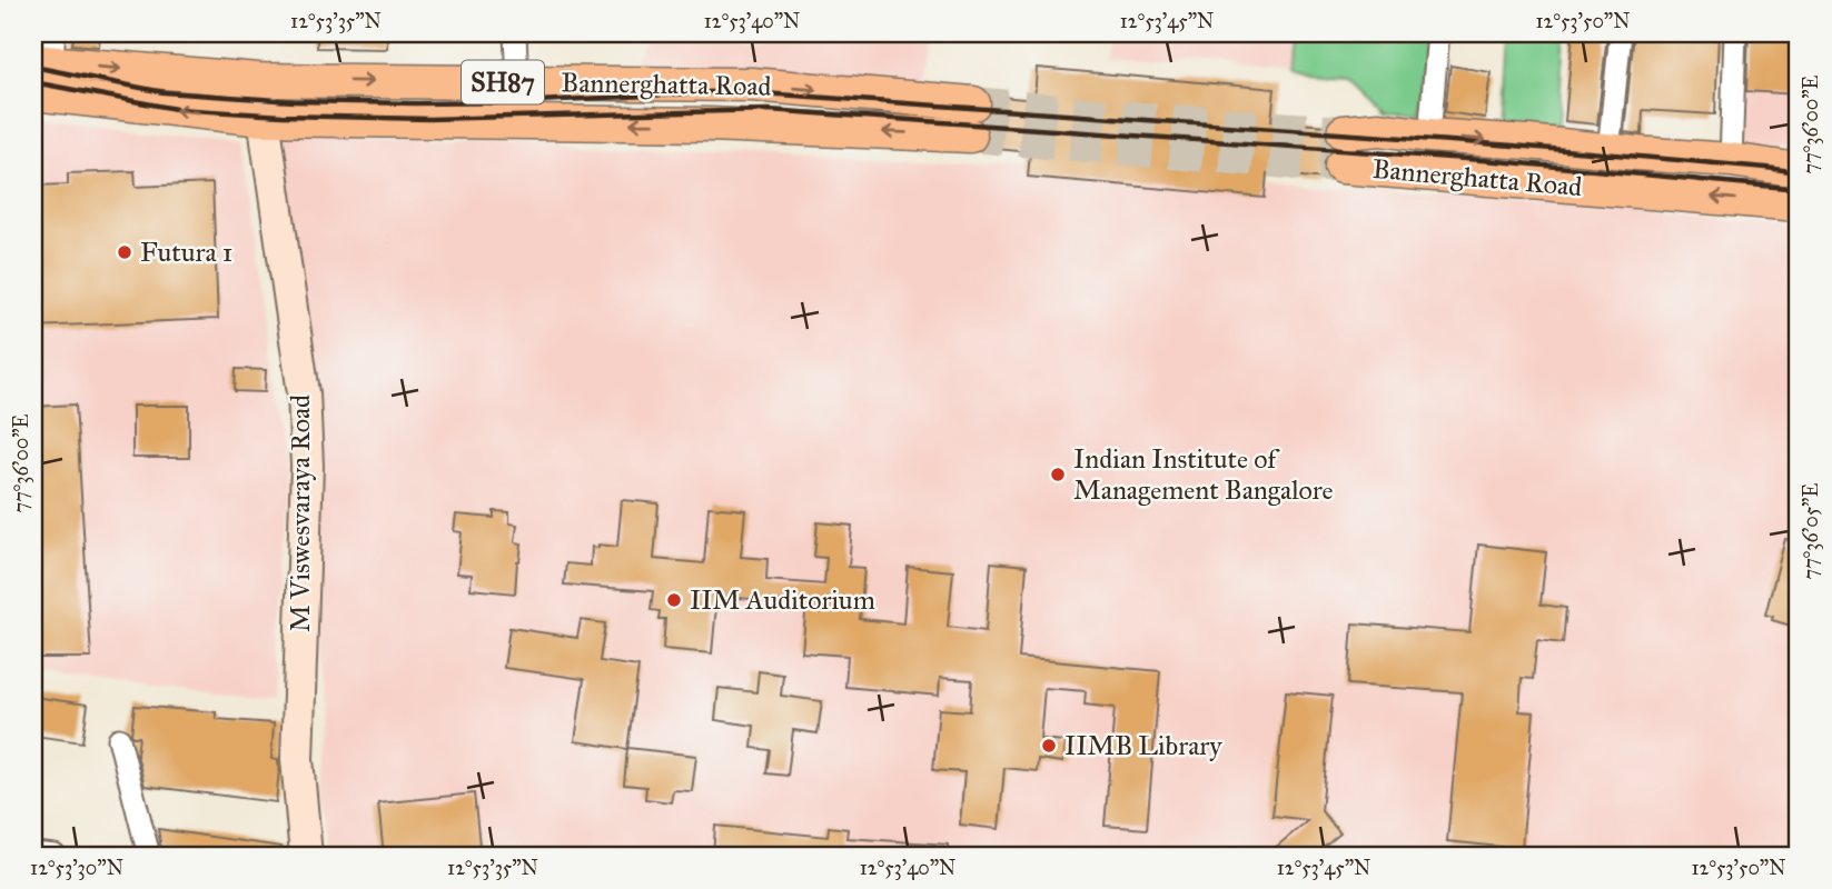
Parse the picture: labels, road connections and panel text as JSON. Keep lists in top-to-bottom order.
{
  "streets": {
    "main road": ["SH87", "Bannerghatta Road"],
    "street": ["M Viswesvaraya Road"]
  },
  "crossings": [
    ["Bannerghatta Road", "M Viswesvaraya Road"]
  ],
  "places": [
    "Futura 1",
    "Indian Institute of Management Bangalore",
    "IIM Auditorium",
    "IIMB Library"
  ],
  "coordinates": [
    "12°53'35\"N",
    "12°53'40\"N",
    "12°53'45\"N",
    "12°53'50\"N",
    "77°36'00\"E",
    "77°36'05\"E",
    "12°53'30\"N"
  ]
}
